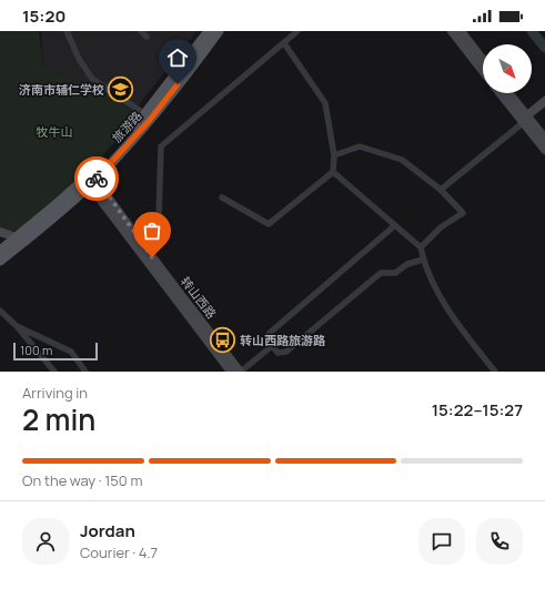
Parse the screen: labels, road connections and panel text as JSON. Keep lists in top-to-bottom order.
{
  "streets": {
    "main road": ["旅游路", "转山西路"]
  },
  "crossings": [
    ["旅游路", "转山西路"]
  ],
  "parks": ["牧牛山"],
  "places": {
    "school or university": ["济南市辅仁学校"],
    "bus stop": ["转山西路旅游路"]
  },
  "scale_bar": "100 m",
  "north": "bottom right",
  "page": {
    "status": "15:20",
    "scale": "100 m",
    "heading": ["2 min", "Arriving in", "15:22–15:27"],
    "panel": ["Jordan", "Courier · 4.7"],
    "bar": "On the way · 150 m"
  }
}
